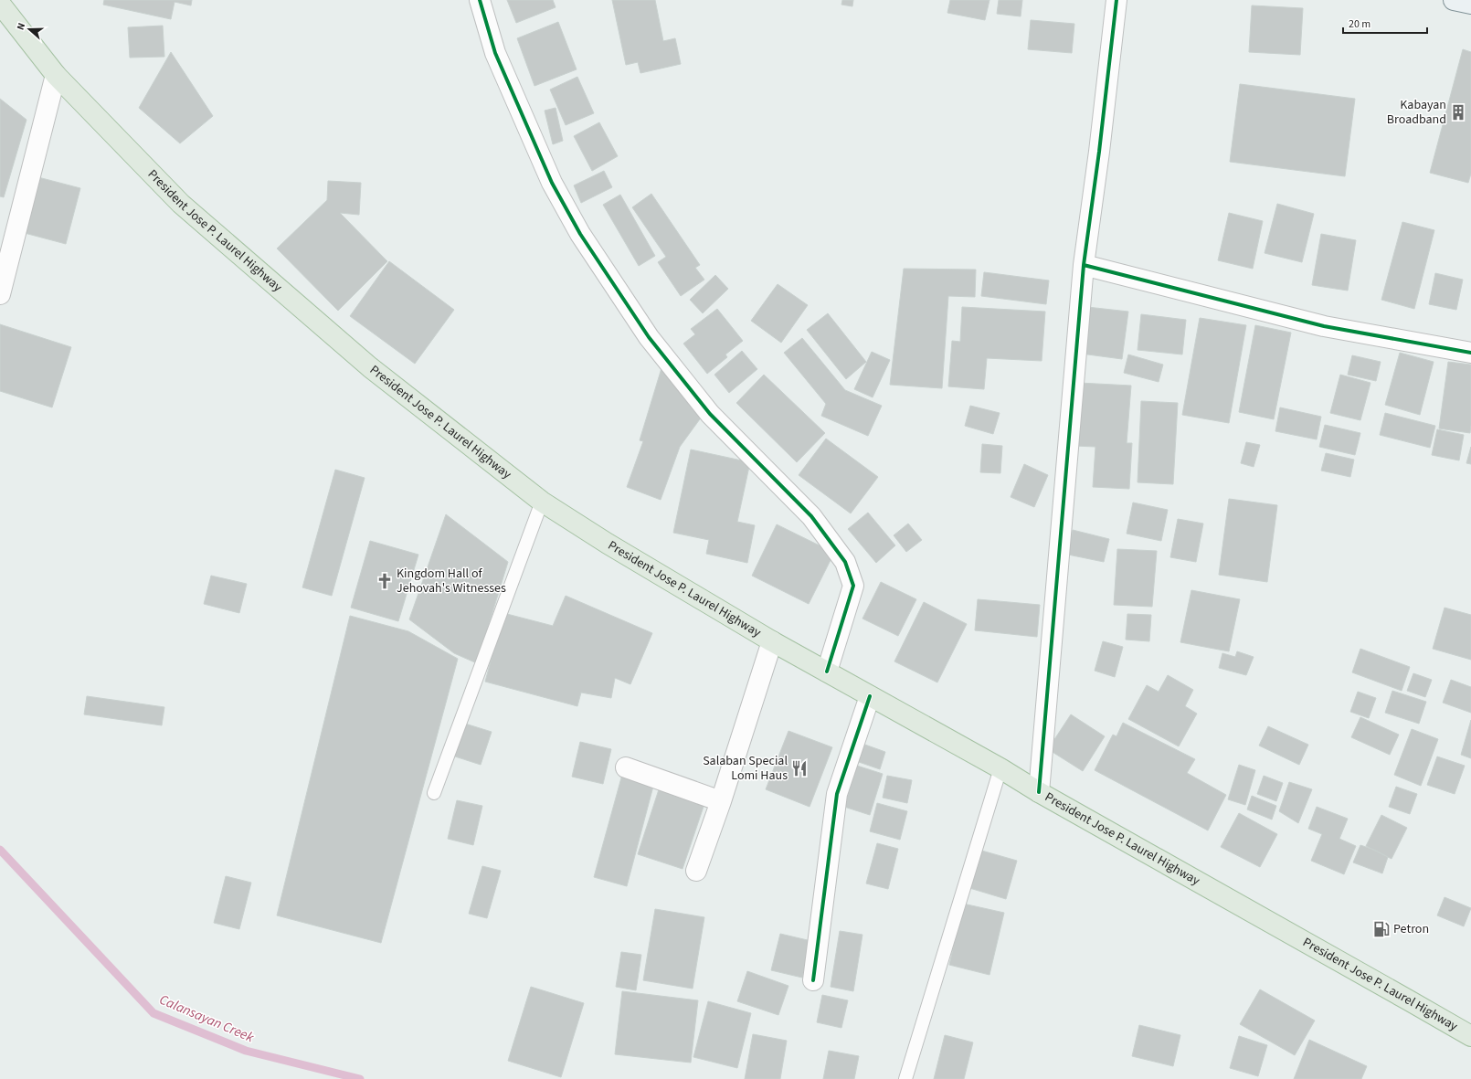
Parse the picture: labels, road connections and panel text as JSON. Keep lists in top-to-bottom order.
{
  "streets": {
    "highway": ["President Jose P. Laurel Highway"]
  },
  "water": ["Calansayan Creek"],
  "places": {
    "building": ["Kabayan Broadband"],
    "church": ["Kingdom Hall of Jehovah's Witnesses"],
    "restaurant": ["Salaban Special Lomi Haus"],
    "fuel station": ["Petron"]
  },
  "scale_bar": "20 m",
  "north": "left"
}
